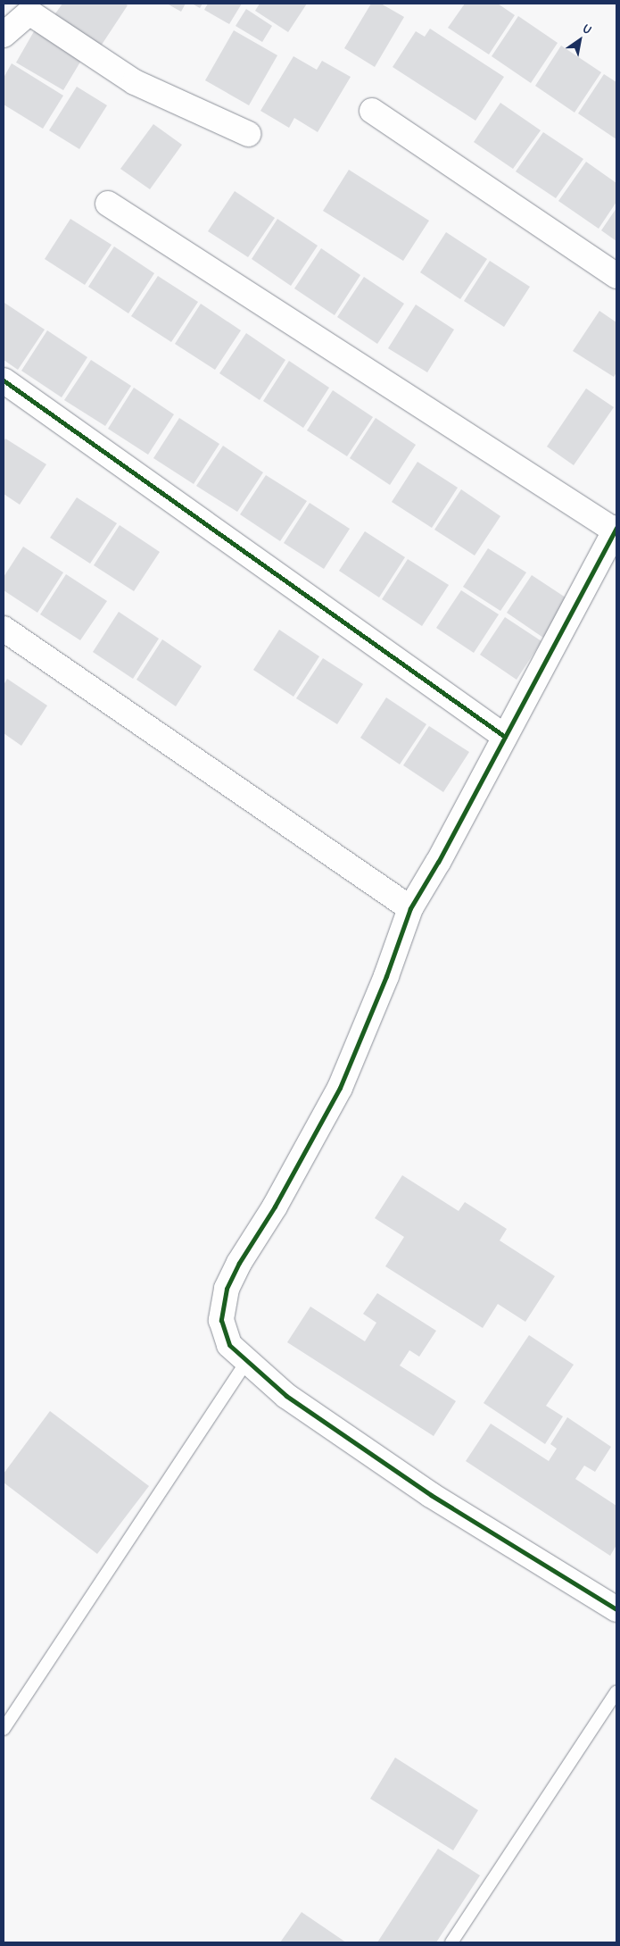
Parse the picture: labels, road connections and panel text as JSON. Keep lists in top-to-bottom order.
{
  "north": "top right"
}
